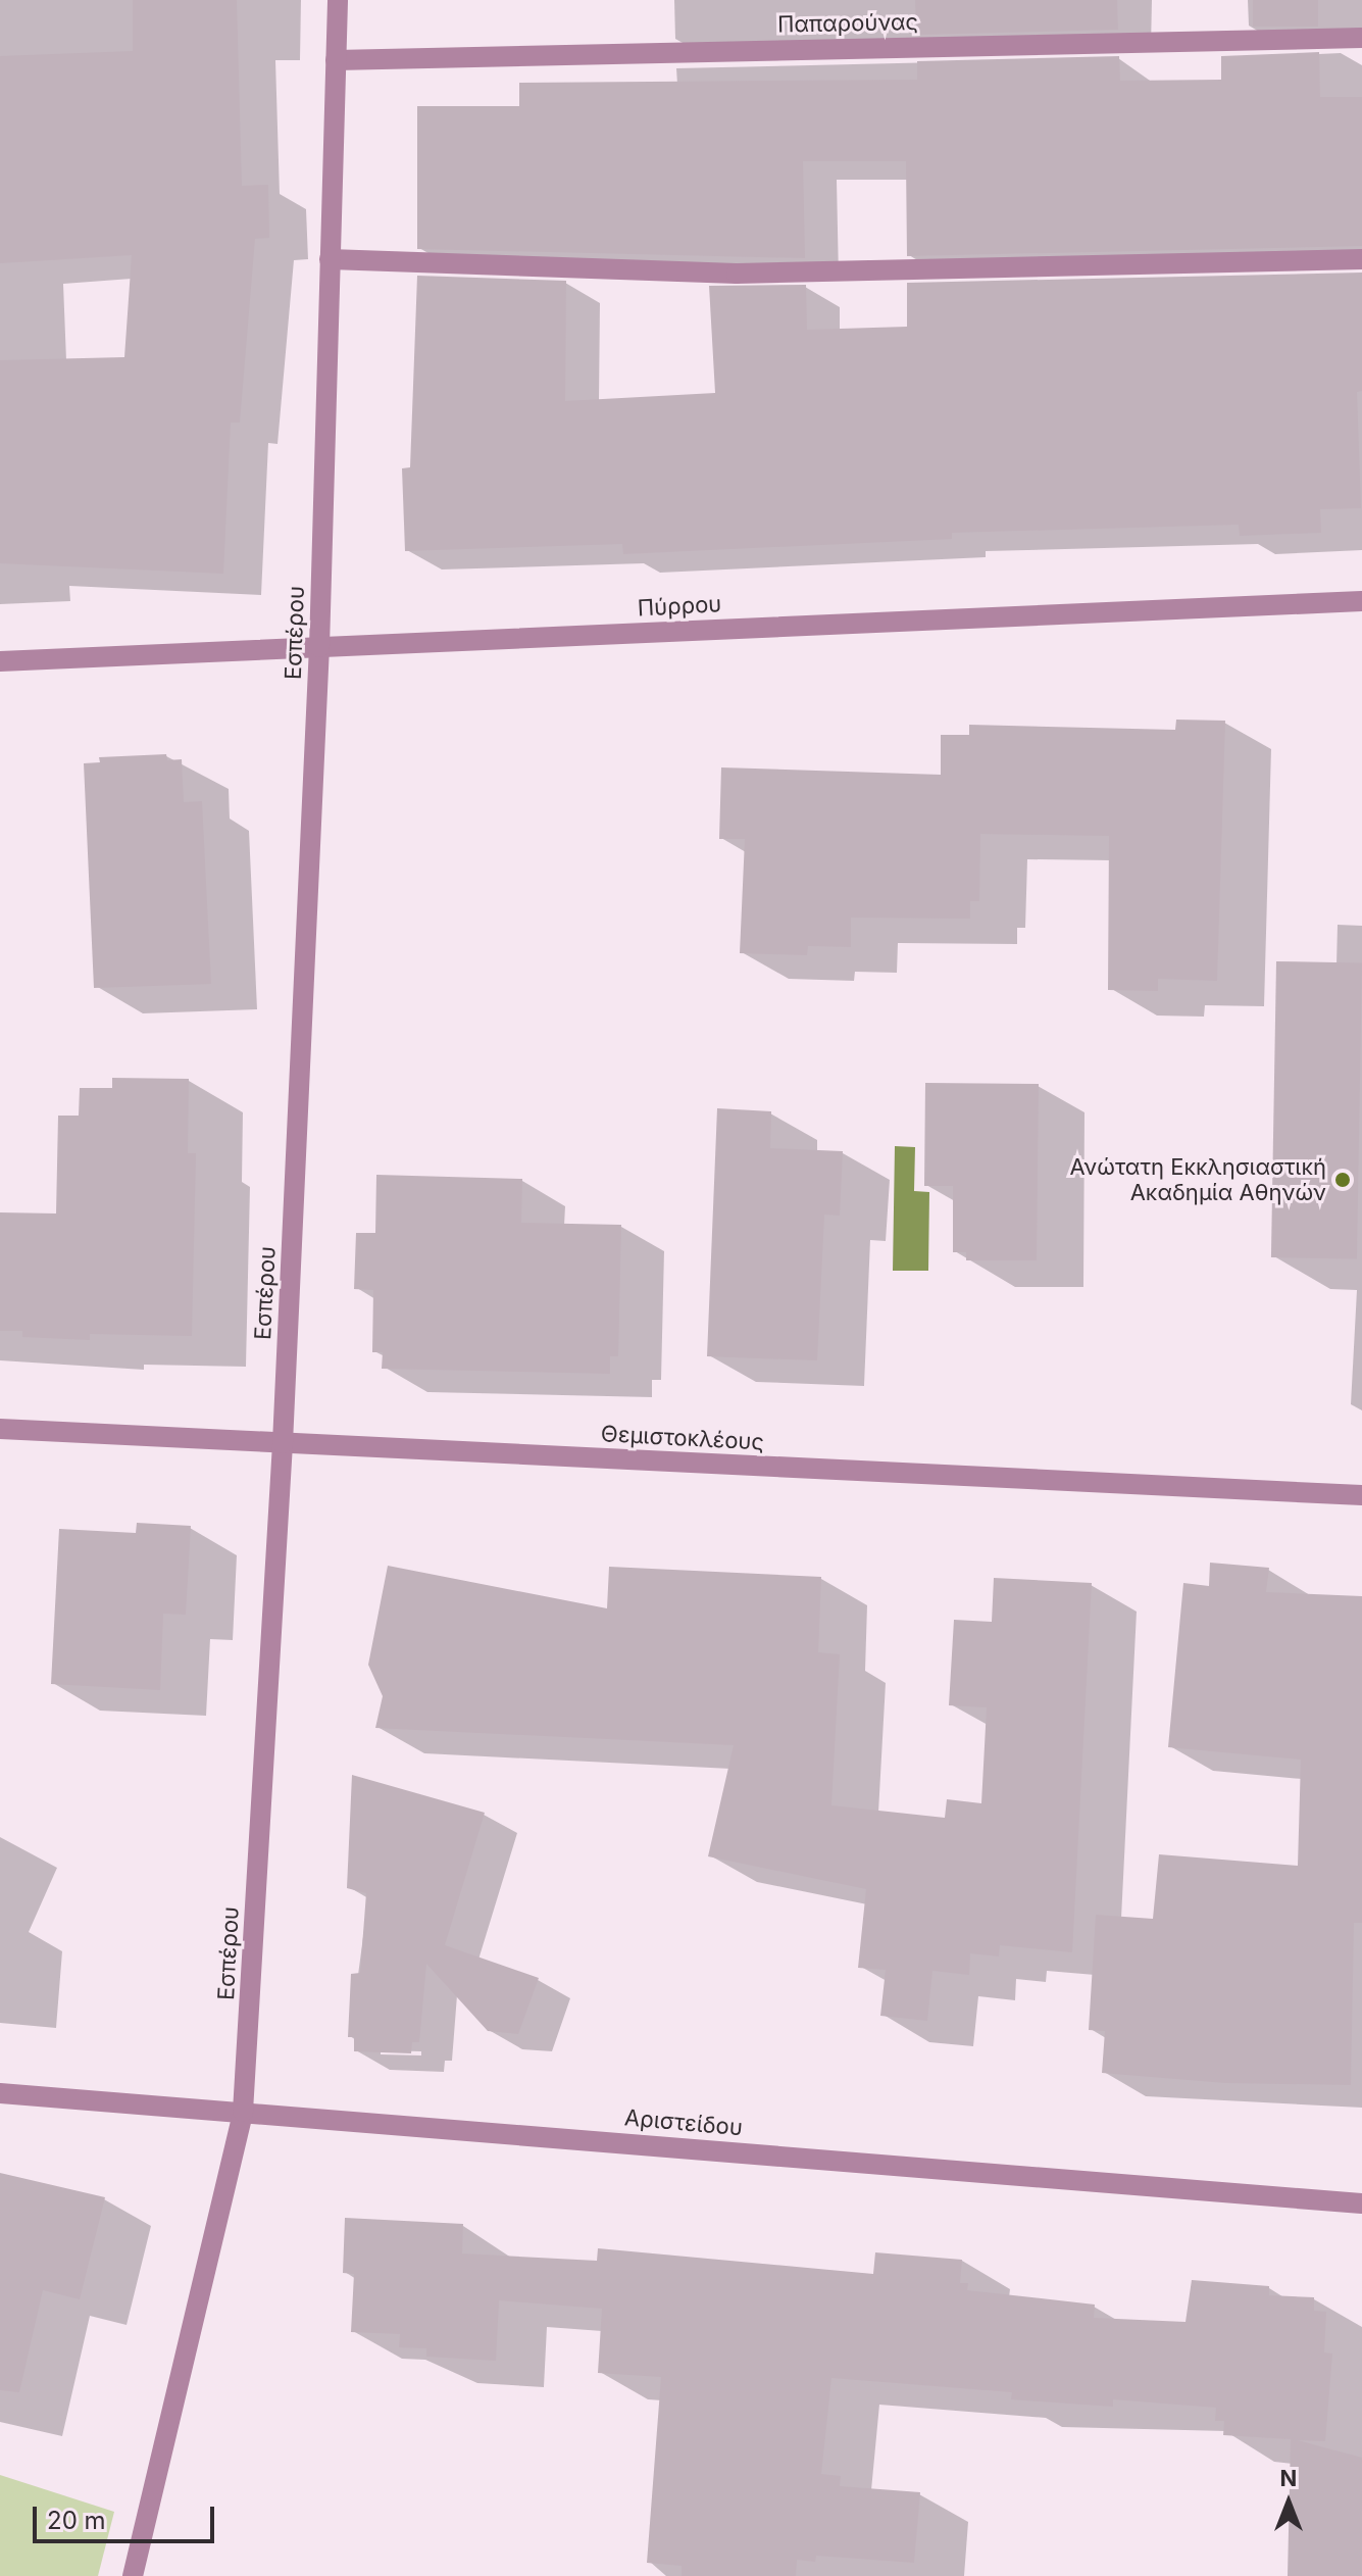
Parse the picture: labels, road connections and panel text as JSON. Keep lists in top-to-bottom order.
{
  "streets": {
    "street": [
      "Παπαρούνας",
      "Πύρρου",
      "Εσπέρου",
      "Θεμιστοκλέους",
      "Αριστείδου"
    ]
  },
  "crossings": [
    ["Παπαρούνας", "Εσπέρου"],
    ["Πύρρου", "Εσπέρου"],
    ["Εσπέρου", "Θεμιστοκλέους"],
    ["Εσπέρου", "Αριστείδου"]
  ],
  "places": ["Ανώτατη Εκκλησιαστική Ακαδημία Αθηνών"],
  "scale_bar": "20 m",
  "north": "top"
}
